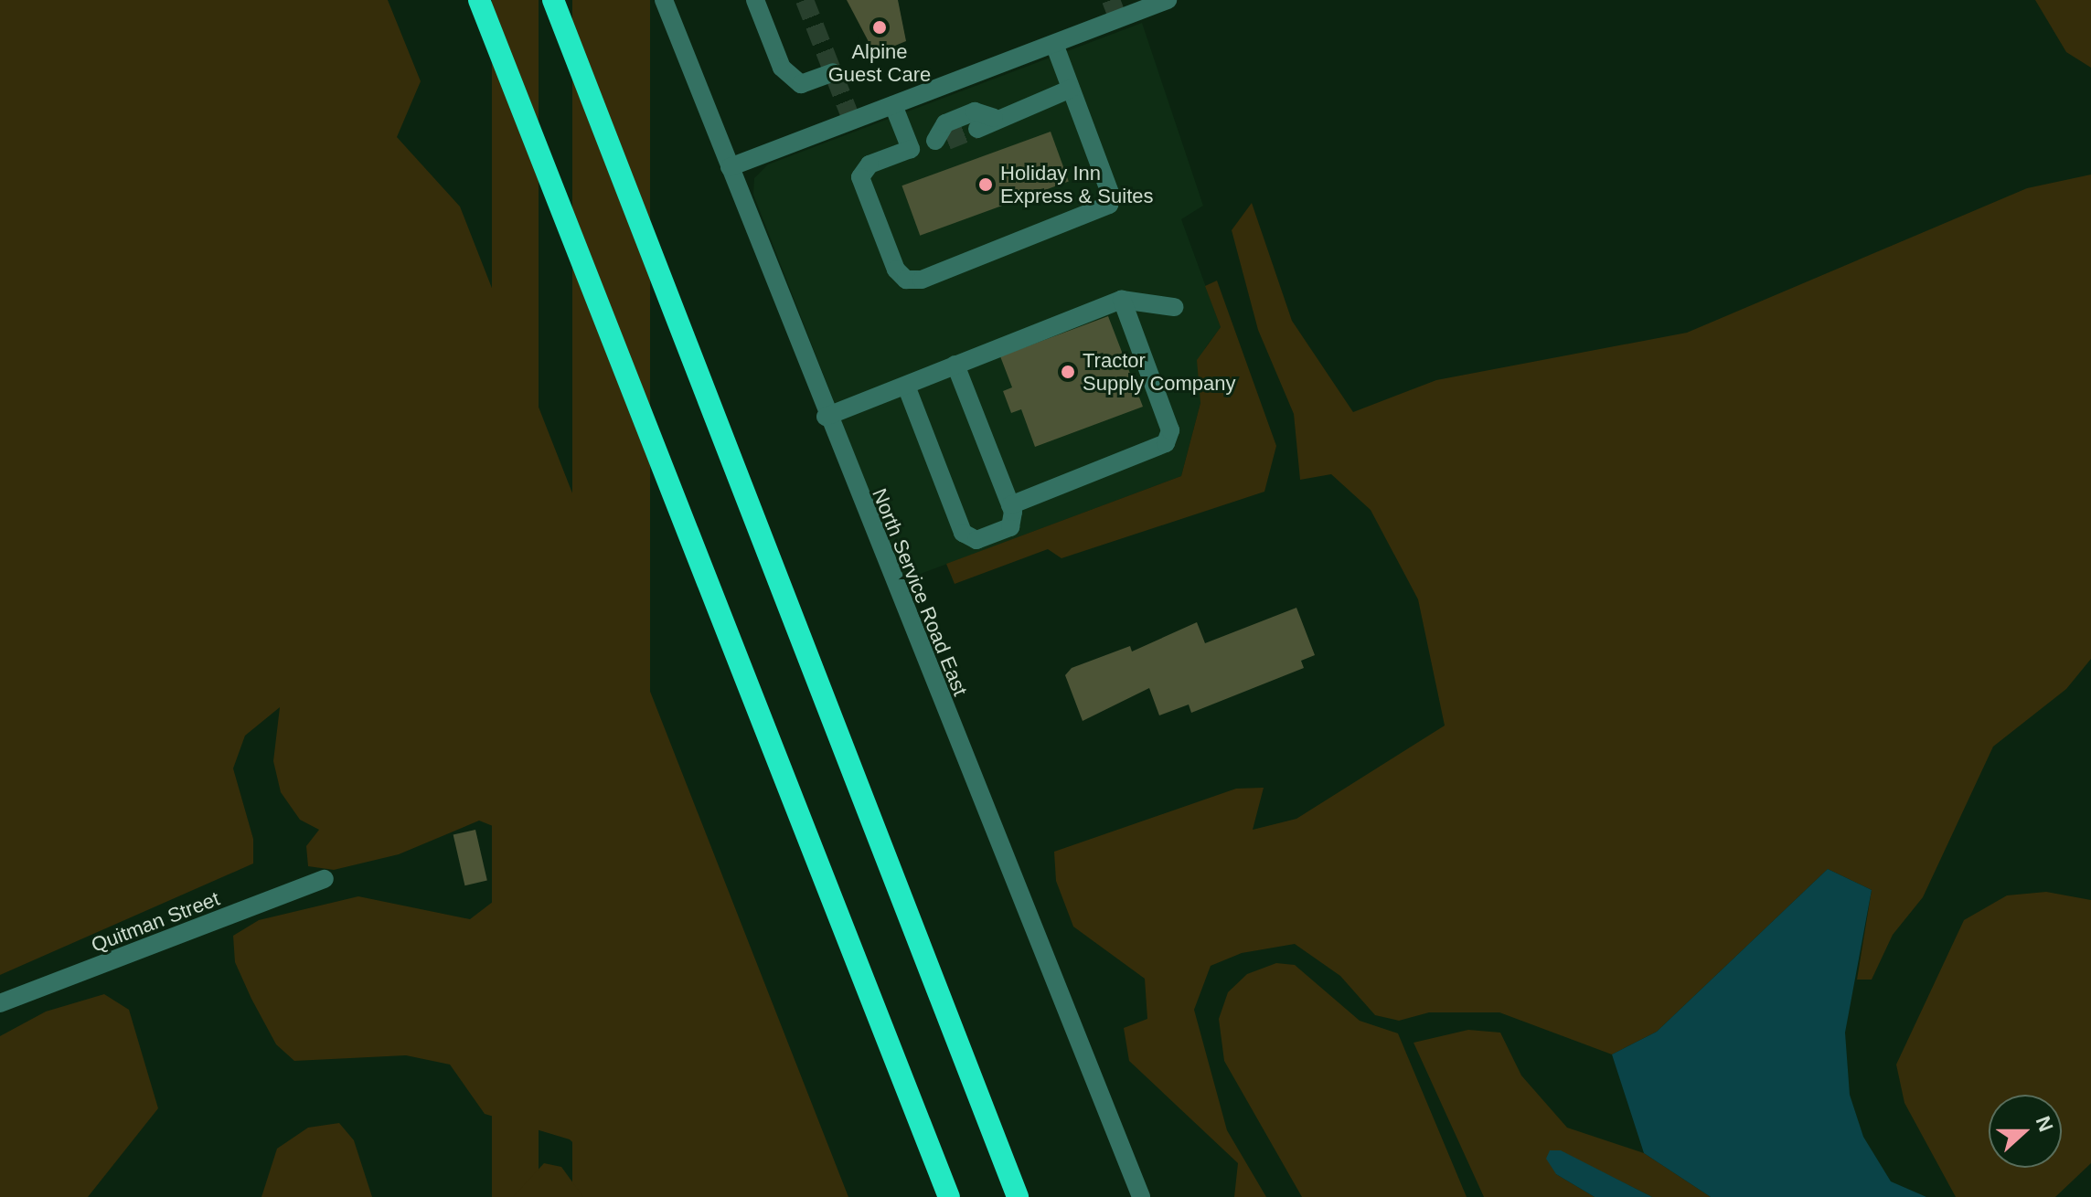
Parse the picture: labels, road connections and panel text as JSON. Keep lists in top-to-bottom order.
{
  "streets": {
    "street": ["North Service Road East", "Quitman Street"]
  },
  "places": ["Alpine Guest Care", "Holiday Inn Express & Suites", "Tractor Supply Company"],
  "north": "right"
}
